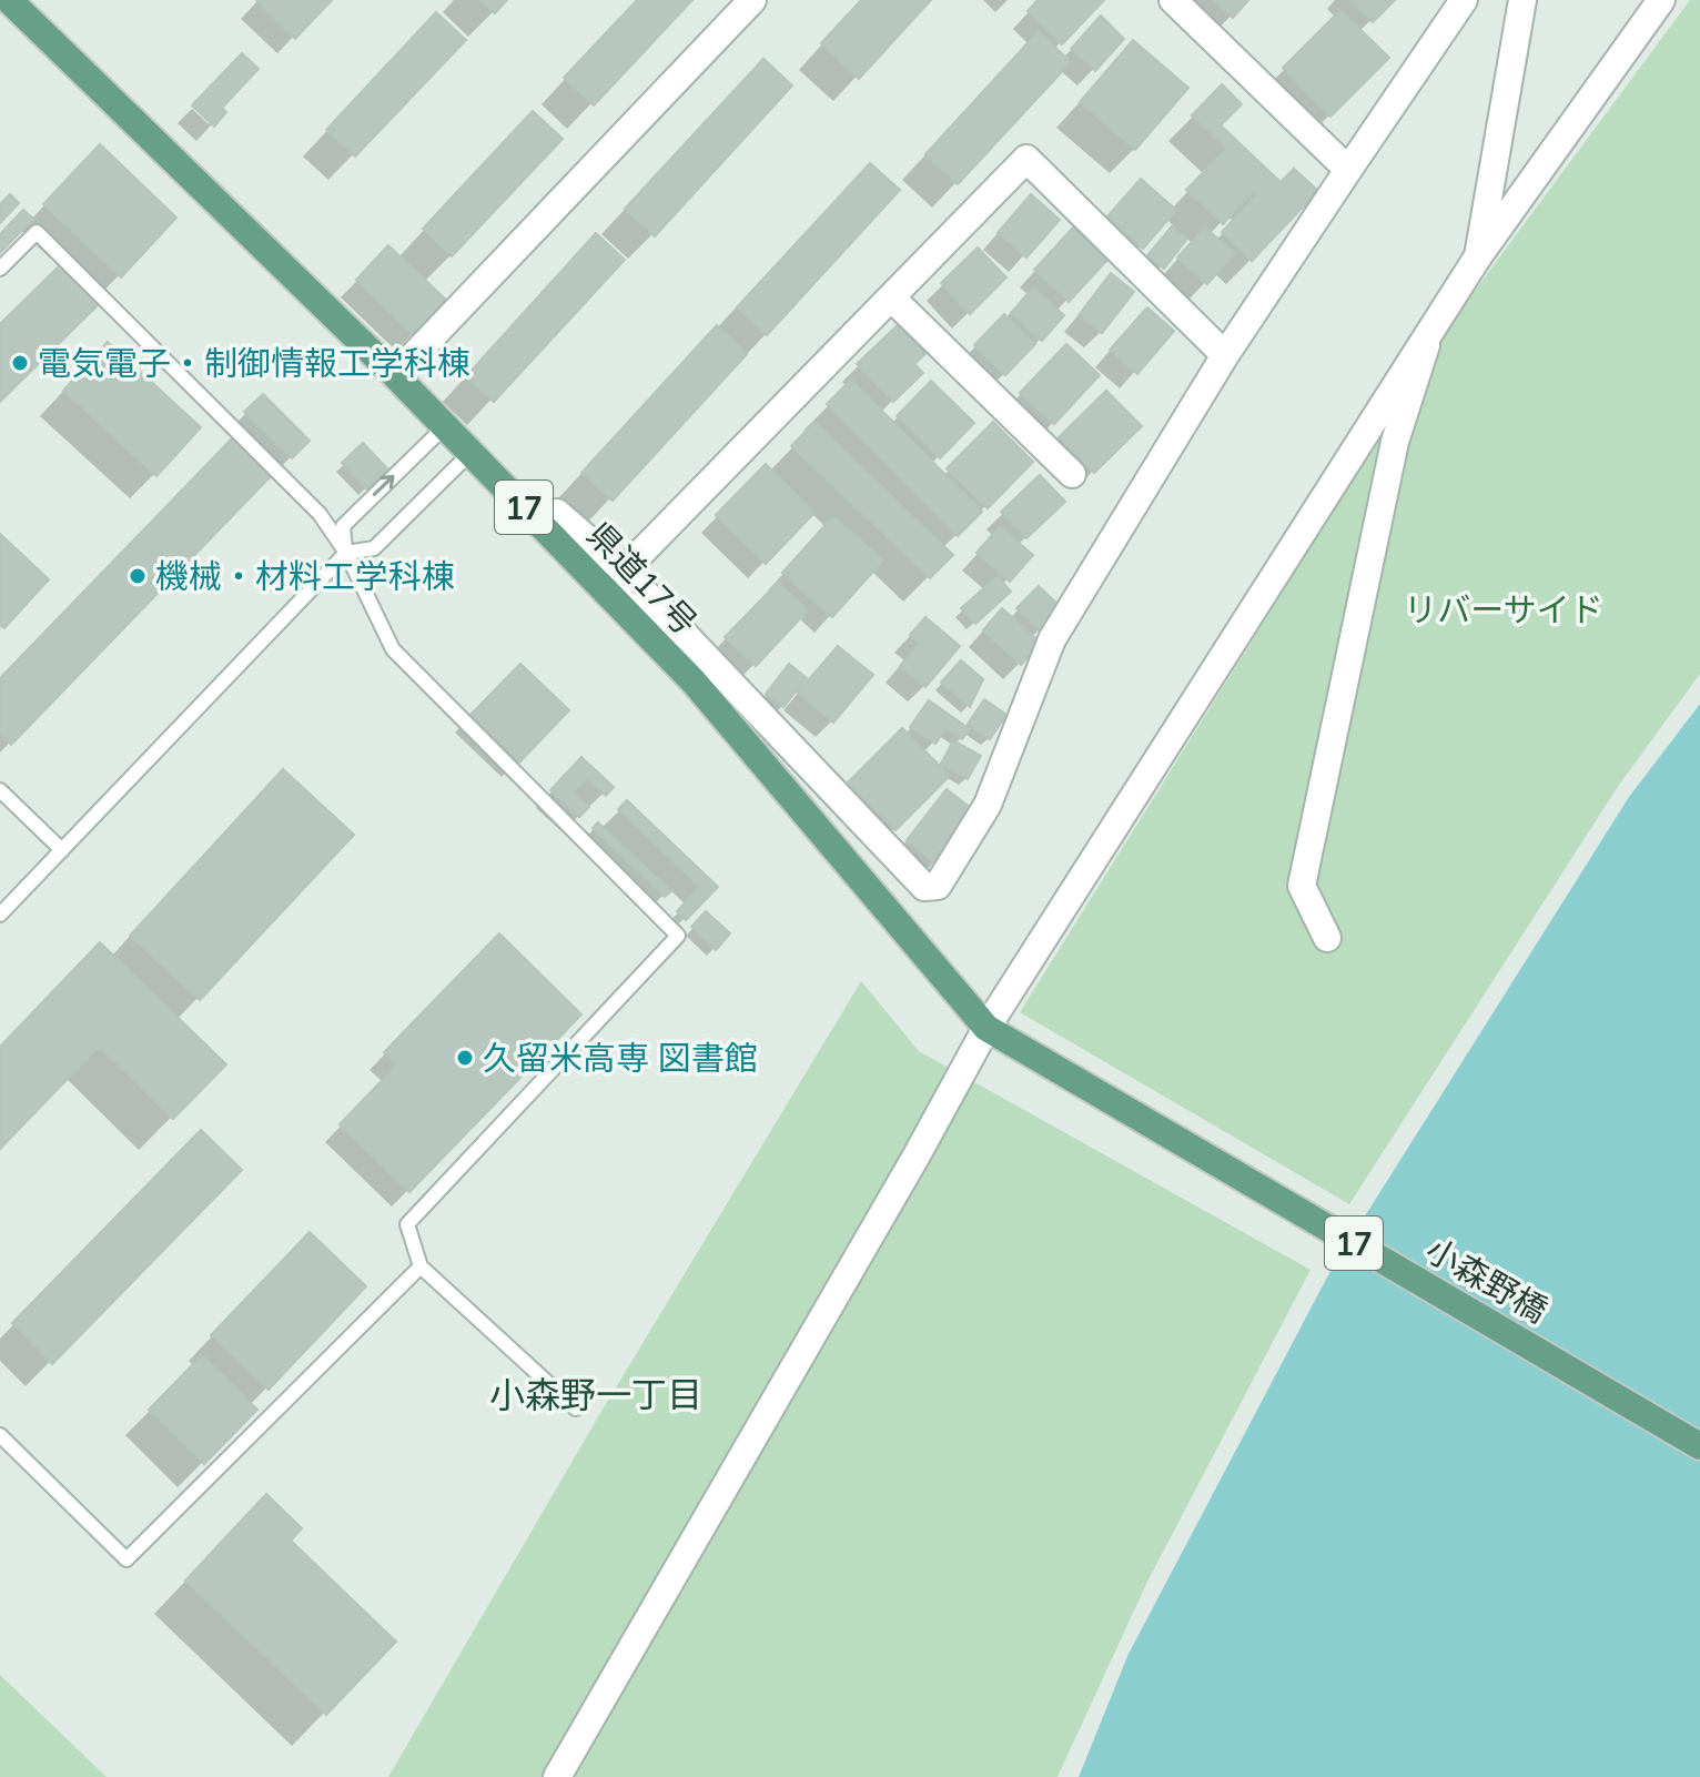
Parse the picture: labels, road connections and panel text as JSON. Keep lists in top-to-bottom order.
{
  "streets": {
    "main road": ["17", "県道17号", "小森野橋"]
  },
  "crossings": [
    ["県道17号", "小森野橋"]
  ],
  "districts": ["小森野一丁目"],
  "parks": ["リバーサイド"],
  "places": ["電気電子・制御情報工学科棟", "機械・材料工学科棟", "久留米高専 図書館"]
}
